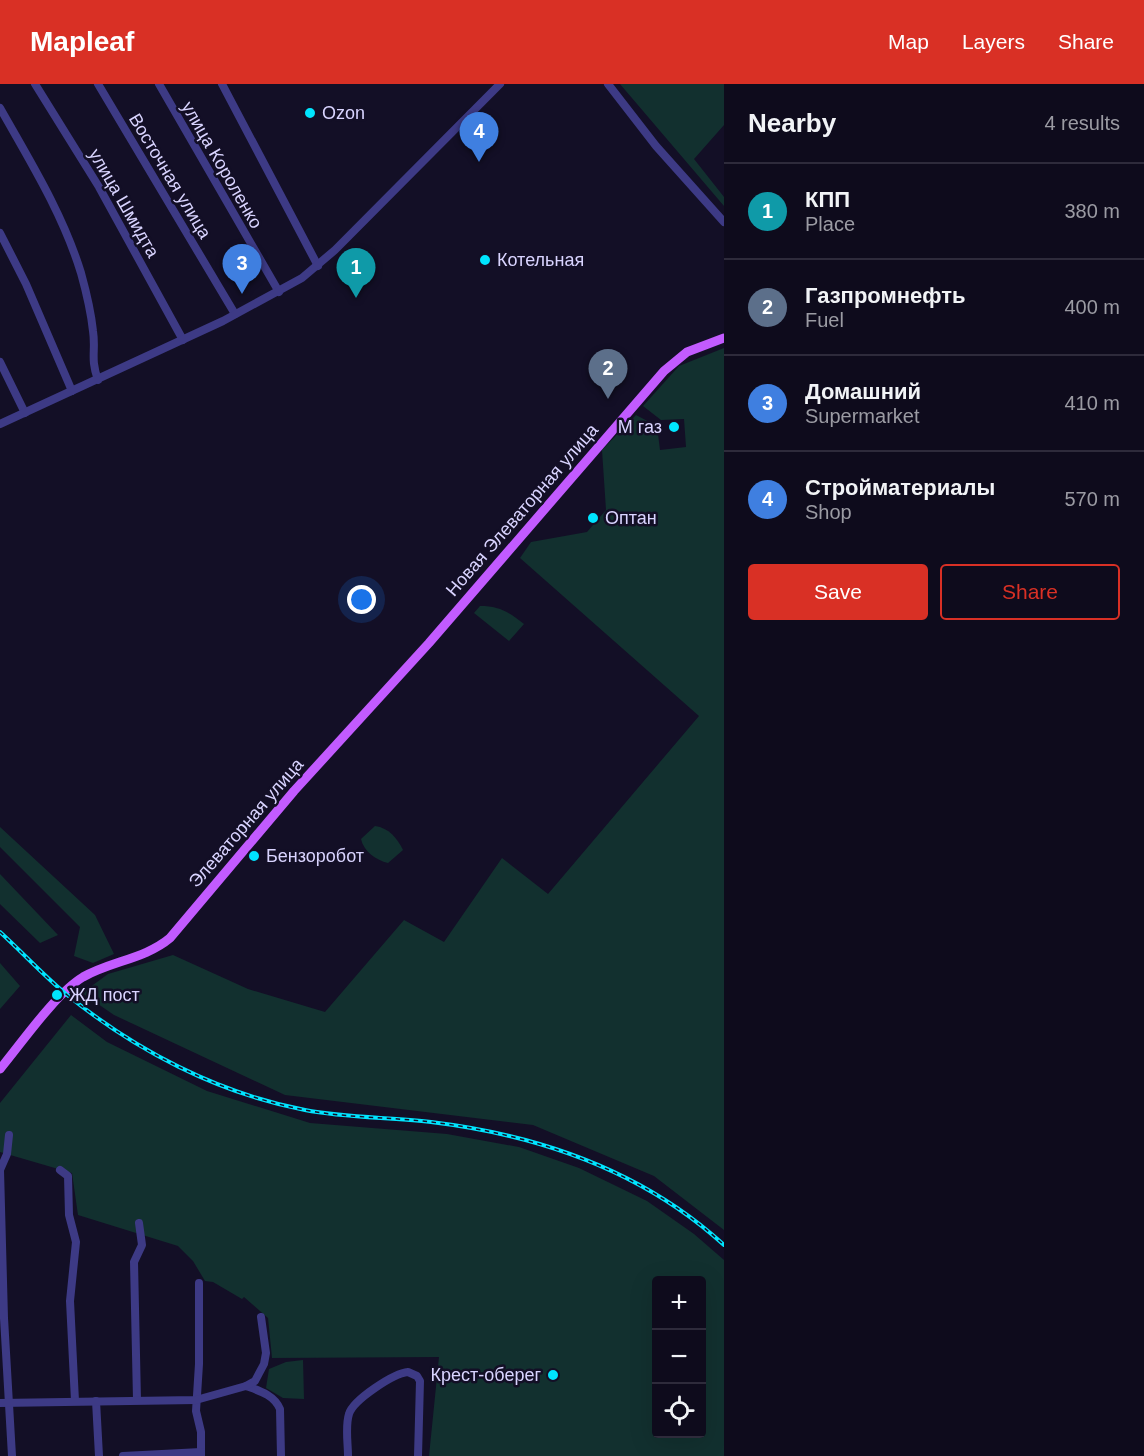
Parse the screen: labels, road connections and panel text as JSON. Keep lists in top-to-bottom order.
{
  "streets": {
    "main road": ["Новая Элеваторная улица", "Элеваторная улица"],
    "street": ["улица Короленко", "Восточная улица", "улица Шмидта"]
  },
  "crossings": [
    ["Новая Элеваторная улица", "Элеваторная улица"]
  ],
  "places": [
    "Ozon",
    "Котельная",
    "М газ",
    "Оптан",
    "Бензоробот",
    "ЖД пост",
    "Крест-оберег"
  ],
  "page": {
    "header": "Mapleaf",
    "nav": ["Map", "Layers", "Share"],
    "heading": ["Nearby", "4 results"],
    "pins": [
      "4",
      "3",
      "1",
      "2"
    ],
    "list": [
      {
        "mark": "1",
        "name": "КПП",
        "note": "Place",
        "value": "380 m"
      },
      {
        "mark": "2",
        "name": "Газпромнефть",
        "note": "Fuel",
        "value": "400 m"
      },
      {
        "mark": "3",
        "name": "Домашний",
        "note": "Supermarket",
        "value": "410 m"
      },
      {
        "mark": "4",
        "name": "Стройматериалы",
        "note": "Shop",
        "value": "570 m"
      }
    ],
    "buttons": ["Save", "Share"],
    "map_buttons": ["+", "−"]
  }
}
